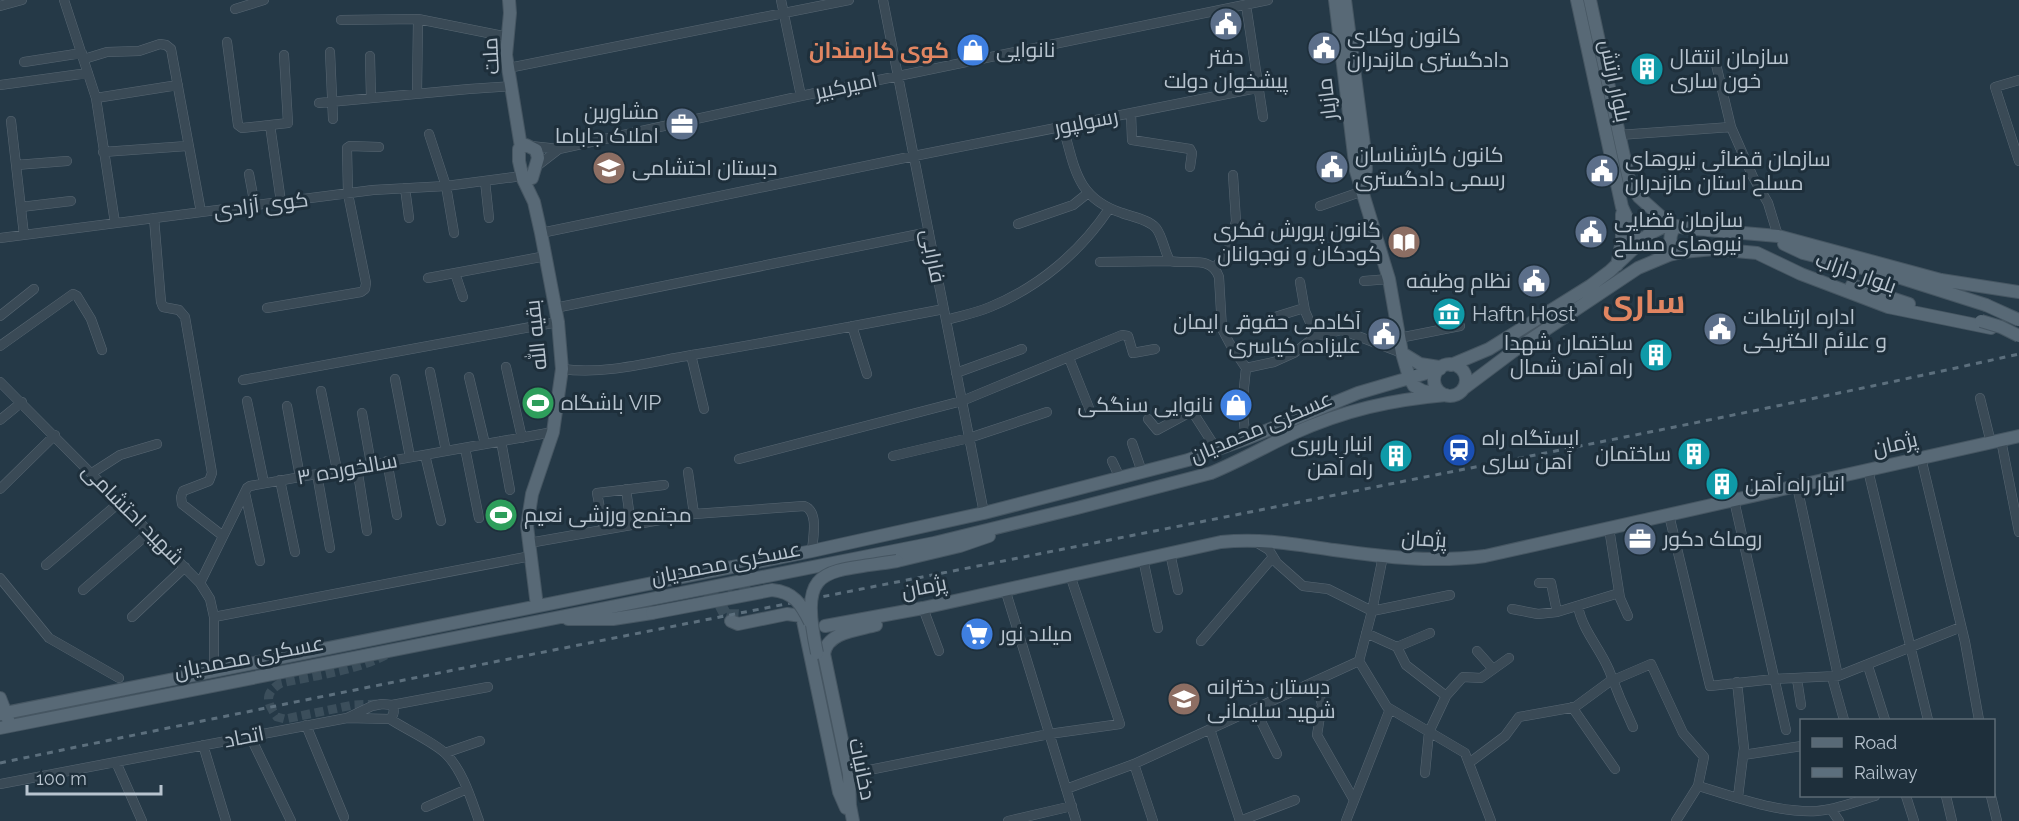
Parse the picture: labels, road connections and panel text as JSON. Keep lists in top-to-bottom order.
{
  "streets": {
    "main road": [
      "ملت",
      "بلوار ارتش",
      "مازیار",
      "بلوار داراب",
      "بقیه الله",
      "عسکری محمدیان",
      "پژمان",
      "دخانیات"
    ],
    "street": [
      "امیرکبیر",
      "رسولپور",
      "کوی آزادی",
      "فارابی",
      "سالخورده ۳",
      "شهید احتشامی",
      "اتحاد"
    ]
  },
  "crossings": [
    ["ملت", "امیرکبیر"],
    ["بلوار ارتش", "بلوار داراب"],
    ["بلوار ارتش", "عسکری محمدیان"],
    ["امیرکبیر", "فارابی"],
    ["مازیار", "عسکری محمدیان"],
    ["رسولپور", "فارابی"],
    ["رسولپور", "بقیه الله"],
    ["فارابی", "عسکری محمدیان"],
    ["بلوار داراب", "عسکری محمدیان"],
    ["بقیه الله", "عسکری محمدیان"],
    ["بقیه الله", "سالخورده ۳"],
    ["عسکری محمدیان", "شهید احتشامی"]
  ],
  "districts": ["کوی کارمندان", "ساری"],
  "places": {
    "public building": [
      "دفتر پیشخوان دولت",
      "کانون وکلای دادگستری مازندران",
      "کانون کارشناسان رسمی دادگستری",
      "سازمان قضائی نیروهای مسلح استان مازندران",
      "سازمان قضایی نیروهای مسلح",
      "نظام وظیفه",
      "اداره ارتباطات و علائم الکتریکی",
      "آکادمی حقوقی ایمان علیزاده کیاسری"
    ],
    "shop": ["نانوایی", "نانوایی سنگکی"],
    "building": [
      "سازمان انتقال خون ساری",
      "ساختمان شهدا راه آهن شمال",
      "ساختمان",
      "انبار باربری راه آهن",
      "انبار راه آهن"
    ],
    "office": ["مشاورین املاک جاباما", "روماک دکور"],
    "school or university": ["دبستان احتشامی", "دبستان دخترانه شهید سلیمانی"],
    "library": ["کانون پرورش فکری کودکان و نوجوانان"],
    "museum": ["Haftn Host"],
    "sports": ["باشگاه VIP", "مجتمع ورزشی نعیم"],
    "station": ["ایستگاه راه آهن ساری"],
    "supermarket": ["میلاد نور"]
  },
  "legend": ["Road", "Railway"],
  "scale_bar": "100 m"
}
